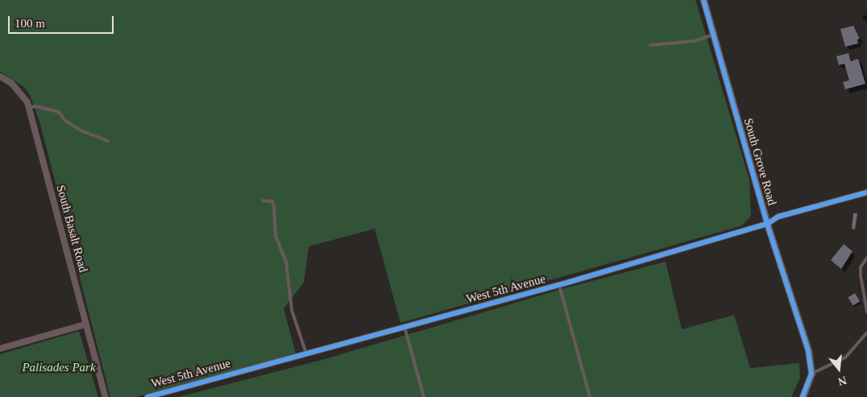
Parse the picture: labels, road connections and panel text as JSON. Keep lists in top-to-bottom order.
{
  "streets": {
    "street": ["South Grove Road", "South Basalt Road", "West 5th Avenue"]
  },
  "crossings": [
    ["South Grove Road", "West 5th Avenue"]
  ],
  "parks": ["Palisades Park"],
  "scale_bar": "100 m",
  "north": "bottom"
}
